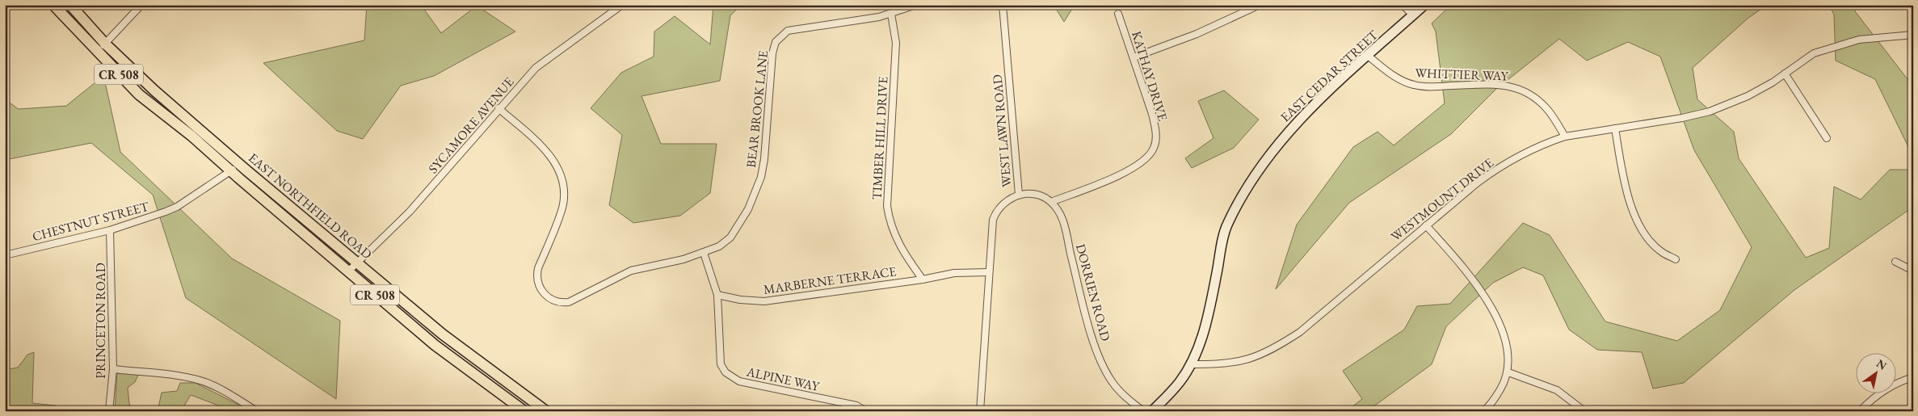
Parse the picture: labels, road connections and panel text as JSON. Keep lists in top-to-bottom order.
{
  "streets": {
    "main road": ["CR 508", "EAST CEDAR STREET", "EAST NORTHFIELD ROAD"],
    "street": [
      "WHITTIER WAY",
      "KATHAY DRIVE",
      "BEAR BROOK LANE",
      "SYCAMORE AVENUE",
      "WEST LAWN ROAD",
      "TIMBER HILL DRIVE",
      "WESTMOUNT DRIVE",
      "CHESTNUT STREET",
      "MARBERNE TERRACE",
      "DORRIEN ROAD",
      "PRINCETON ROAD",
      "ALPINE WAY"
    ]
  },
  "crossings": [
    ["WHITTIER WAY", "EAST CEDAR STREET"],
    ["WHITTIER WAY", "WESTMOUNT DRIVE"],
    ["KATHAY DRIVE", "DORRIEN ROAD"],
    ["EAST CEDAR STREET", "WESTMOUNT DRIVE"],
    ["BEAR BROOK LANE", "SYCAMORE AVENUE"],
    ["BEAR BROOK LANE", "TIMBER HILL DRIVE"],
    ["SYCAMORE AVENUE", "EAST NORTHFIELD ROAD"],
    ["WEST LAWN ROAD", "MARBERNE TERRACE"],
    ["TIMBER HILL DRIVE", "MARBERNE TERRACE"],
    ["EAST NORTHFIELD ROAD", "CHESTNUT STREET"],
    ["CHESTNUT STREET", "PRINCETON ROAD"],
    ["MARBERNE TERRACE", "ALPINE WAY"]
  ],
  "north": "top right"
}
